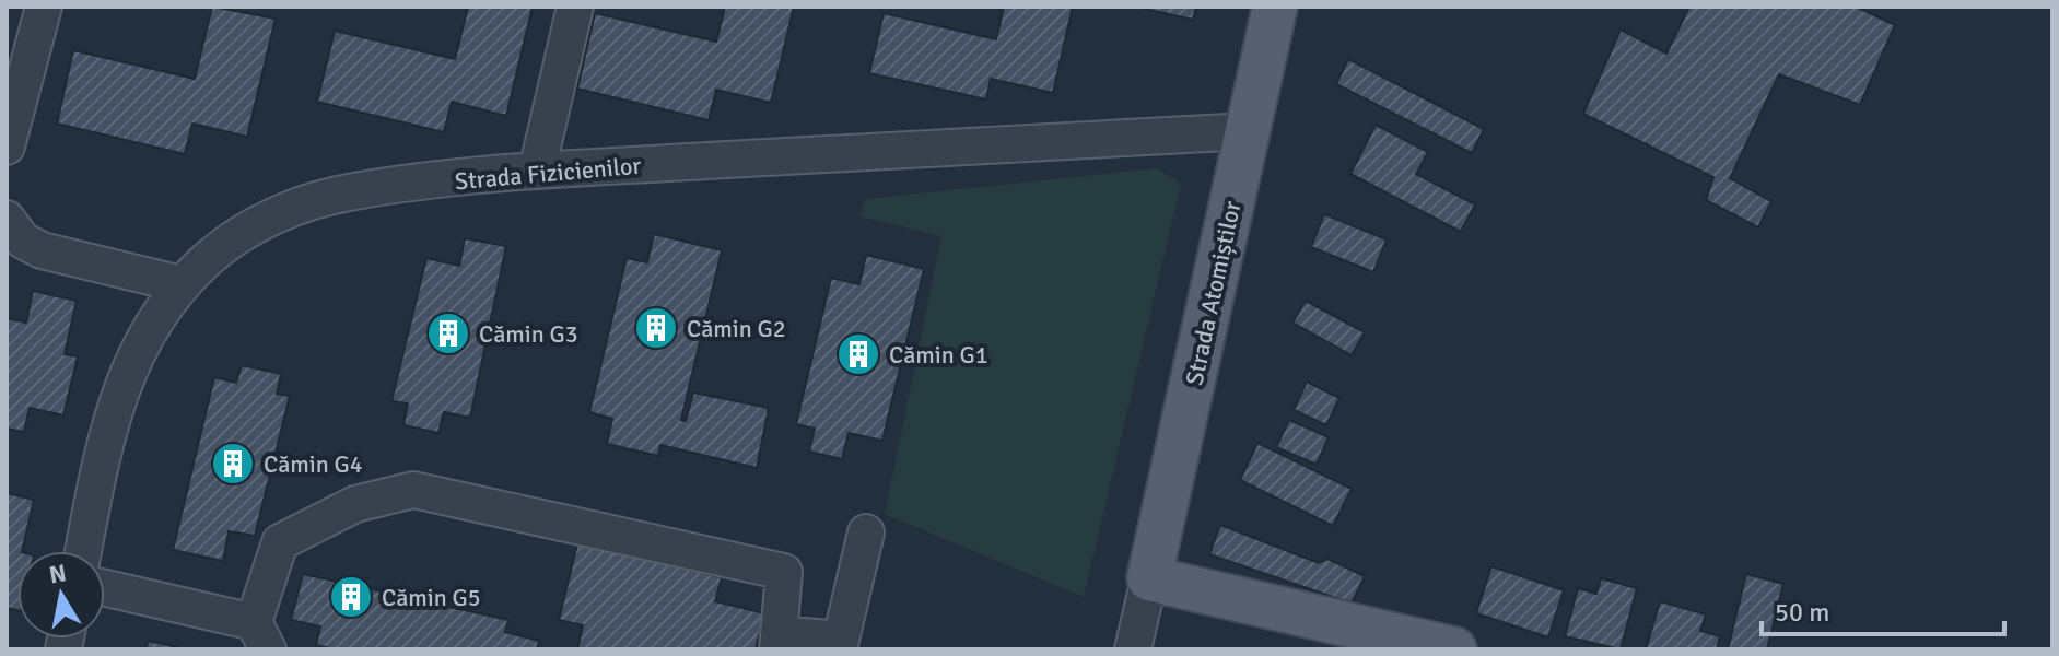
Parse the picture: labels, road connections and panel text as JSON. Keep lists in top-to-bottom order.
{
  "streets": {
    "main road": ["Strada Atomiștilor"],
    "street": ["Strada Fizicienilor"]
  },
  "crossings": [
    ["Strada Fizicienilor", "Strada Atomiștilor"]
  ],
  "places": {
    "building": [
      "Cămin G2",
      "Cămin G3",
      "Cămin G1",
      "Cămin G4",
      "Cămin G5"
    ]
  },
  "scale_bar": "50 m",
  "north": "top"
}
